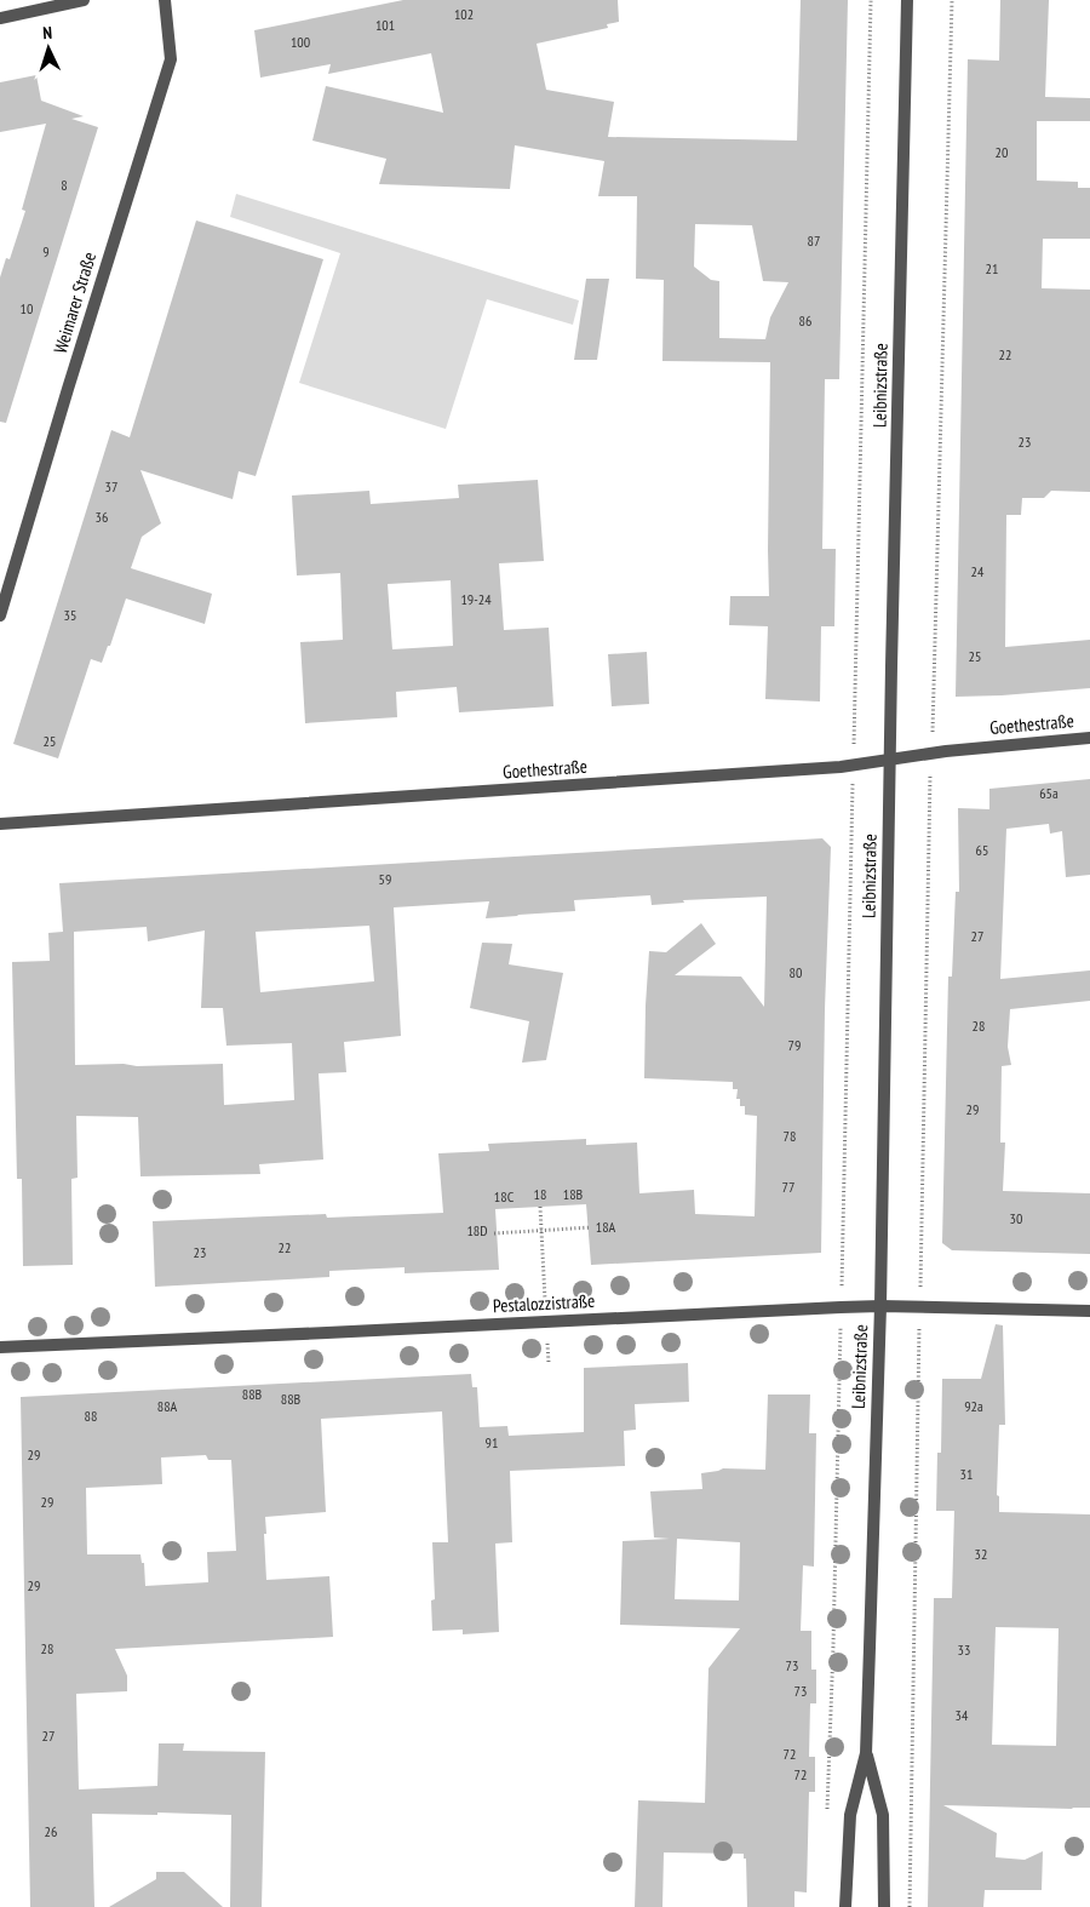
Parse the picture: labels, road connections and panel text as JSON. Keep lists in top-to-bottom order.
{
  "streets": {
    "street": [
      "Weimarer Straße",
      "Leibnizstraße",
      "Goethestraße",
      "Pestalozzistraße"
    ]
  },
  "crossings": [
    ["Leibnizstraße", "Goethestraße"],
    ["Leibnizstraße", "Pestalozzistraße"]
  ],
  "house_numbers": [
    "102",
    "101",
    "100",
    "20",
    "8",
    "87",
    "9",
    "21",
    "10",
    "86",
    "22",
    "23",
    "37",
    "36",
    "24",
    "19-24",
    "35",
    "25",
    "25",
    "65a",
    "65",
    "59",
    "27",
    "80",
    "28",
    "79",
    "29",
    "78",
    "77",
    "18",
    "18B",
    "18C",
    "30",
    "18A",
    "18D",
    "22",
    "23",
    "88B",
    "88B",
    "88A",
    "92a",
    "88",
    "91",
    "29",
    "31",
    "29",
    "32",
    "29",
    "28",
    "33",
    "73",
    "73",
    "34",
    "27",
    "72",
    "72",
    "26"
  ],
  "north": "top"
}
